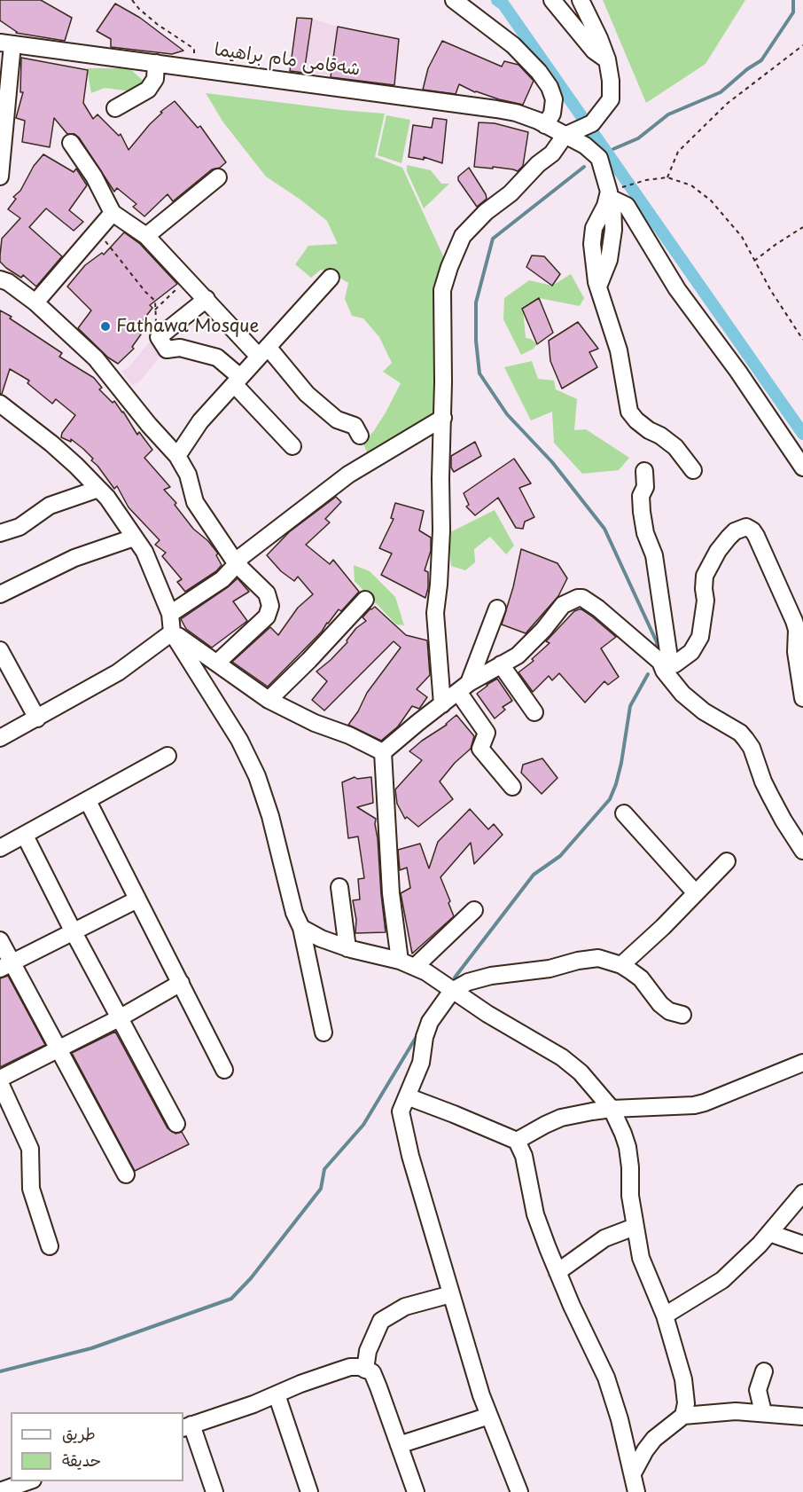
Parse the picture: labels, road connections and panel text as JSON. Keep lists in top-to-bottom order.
{
  "streets": {
    "street": ["شەقامی مام براهیما"]
  },
  "places": ["Fathawa Mosque"],
  "legend": ["طريق", "حديقة"]
}
